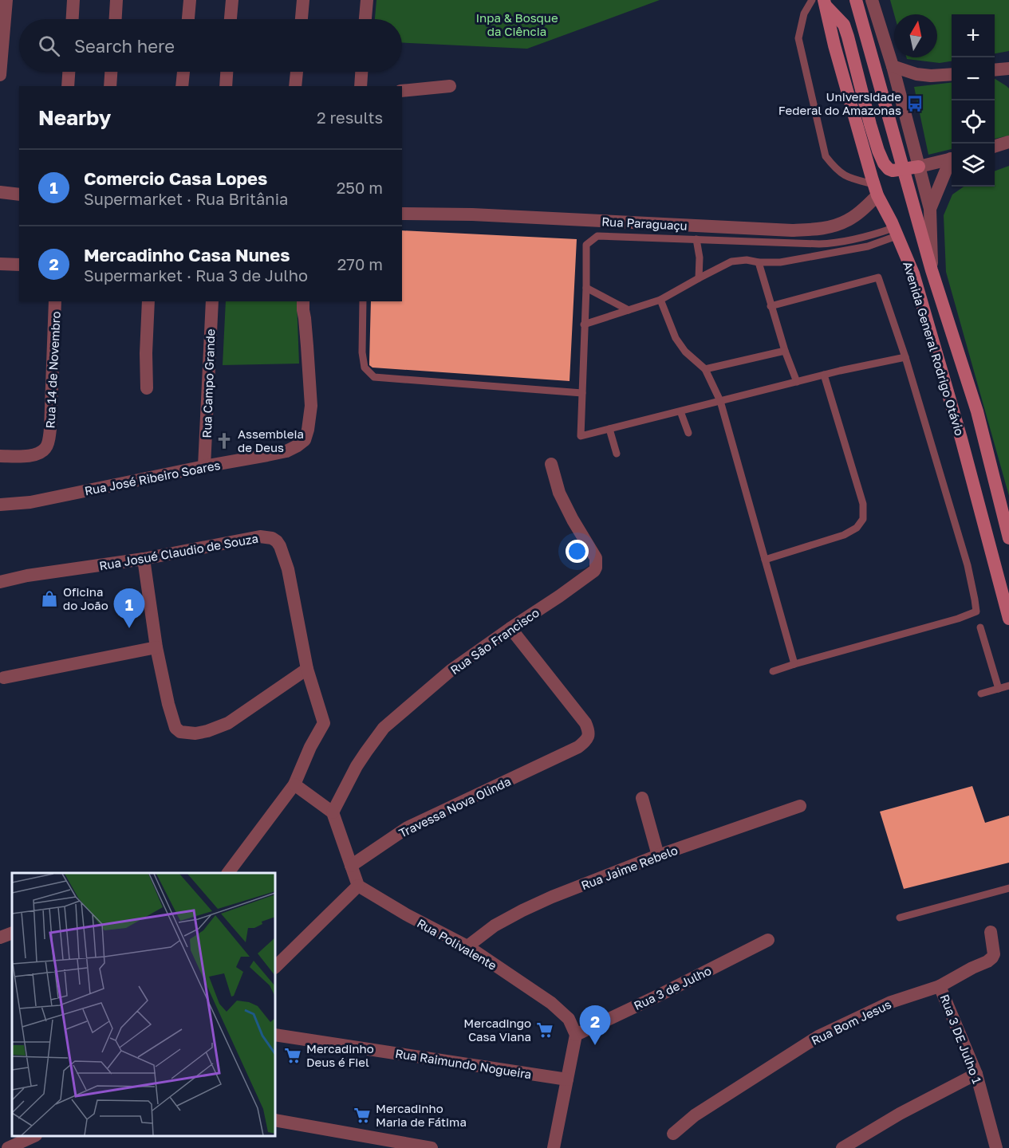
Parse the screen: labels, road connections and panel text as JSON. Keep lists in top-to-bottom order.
{
  "streets": {
    "main road": ["Avenida General Rodrigo Otávio"],
    "street": [
      "Rua Paraguaçu",
      "Rua 14 de Novembro",
      "Rua Campo Grande",
      "Rua José Ribeiro Soares",
      "Rua Josué Claudio de Souza",
      "Rua São Francisco",
      "Travessa Nova Olinda",
      "Rua Jaime Rebelo",
      "Rua Polivalente",
      "Rua 3 de Julho",
      "Rua Bom Jesus",
      "Rua 3 DE Julho 1",
      "Rua Raimundo Nogueira"
    ]
  },
  "crossings": [
    ["Rua Paraguaçu", "Avenida General Rodrigo Otávio"],
    ["Rua Campo Grande", "Rua José Ribeiro Soares"],
    ["Rua São Francisco", "Travessa Nova Olinda"],
    ["Rua Jaime Rebelo", "Rua Polivalente"],
    ["Rua Polivalente", "Rua 3 de Julho"],
    ["Rua Bom Jesus", "Rua 3 DE Julho 1"]
  ],
  "parks": ["Inpa & Bosque da Ciência"],
  "places": {
    "bus stop": ["Universidade Federal do Amazonas"],
    "church": ["Assembleia de Deus"],
    "shop": ["Oficina do João"],
    "supermarket": ["Mercadingo Casa Viana", "Mercadinho Deus é Fiel", "Mercadinho Maria de Fátima"]
  },
  "north": "top",
  "page": {
    "map_buttons": ["+", "−"],
    "search": "Search here",
    "heading": ["Nearby", "2 results"],
    "list": [
      {
        "mark": "1",
        "name": "Comercio Casa Lopes",
        "note": "Supermarket · Rua Britânia",
        "value": "250 m"
      },
      {
        "mark": "2",
        "name": "Mercadinho Casa Nunes",
        "note": "Supermarket · Rua 3 de Julho",
        "value": "270 m"
      }
    ],
    "pins": ["1", "2"]
  }
}
